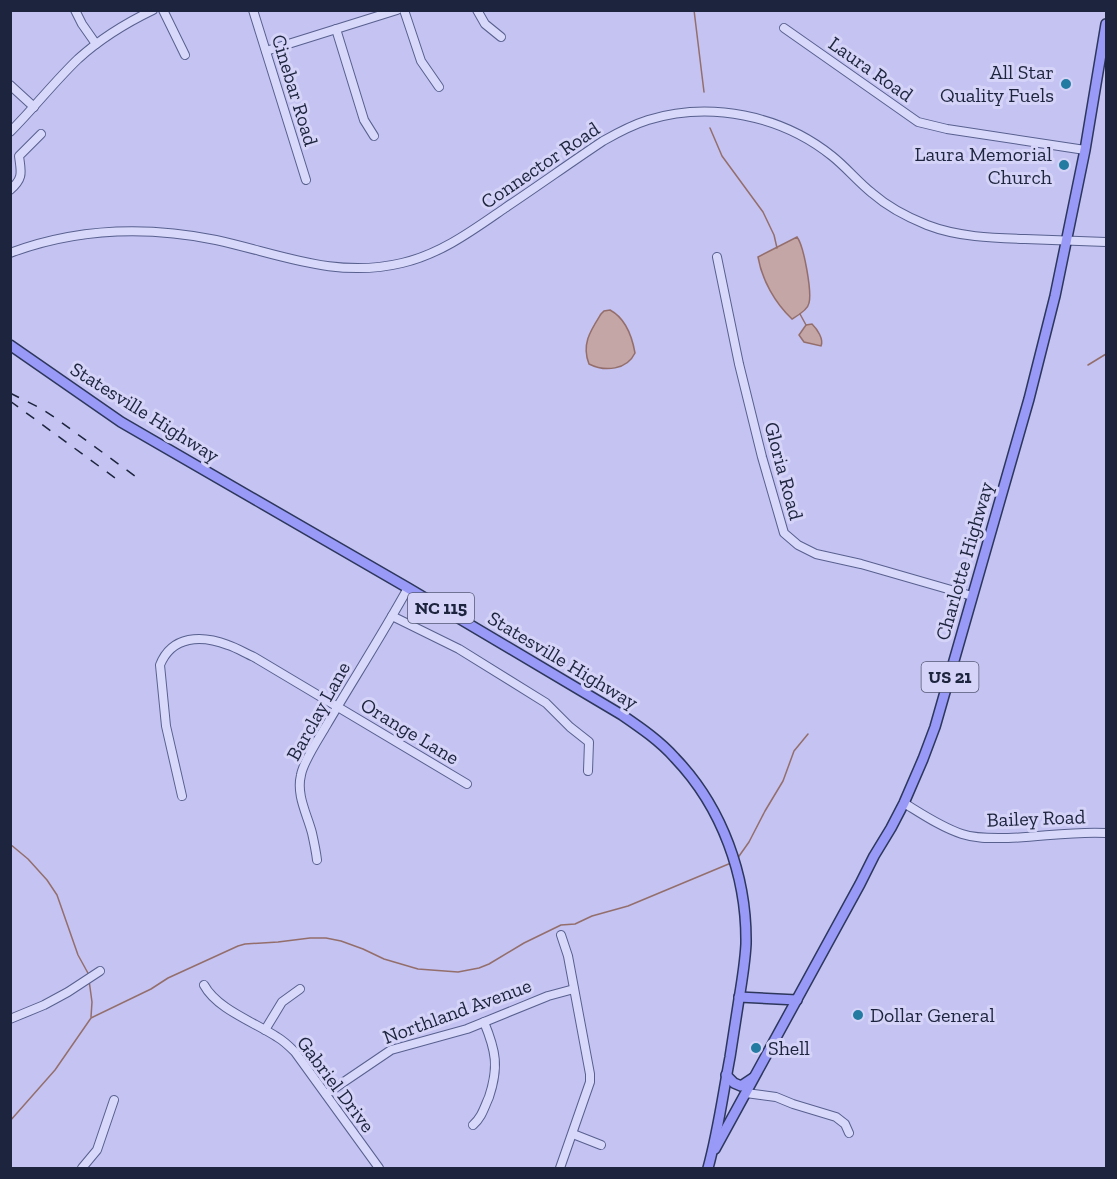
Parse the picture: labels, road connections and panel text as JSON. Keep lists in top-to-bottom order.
{
  "streets": {
    "main road": [
      "Statesville Highway",
      "Charlotte Highway",
      "NC 115",
      "US 21"
    ],
    "street": [
      "Laura Road",
      "Cinebar Road",
      "Connector Road",
      "Gloria Road",
      "Barclay Lane",
      "Orange Lane",
      "Bailey Road",
      "Northland Avenue",
      "Gabriel Drive"
    ]
  },
  "crossings": [
    ["Laura Road", "Charlotte Highway"],
    ["Connector Road", "Charlotte Highway"],
    ["Statesville Highway", "Charlotte Highway"],
    ["Statesville Highway", "Barclay Lane"],
    ["Gloria Road", "Charlotte Highway"],
    ["Charlotte Highway", "Bailey Road"],
    ["Barclay Lane", "Orange Lane"],
    ["Northland Avenue", "Gabriel Drive"]
  ],
  "places": [
    "All Star Quality Fuels",
    "Laura Memorial Church",
    "Dollar General",
    "Shell"
  ]
}
